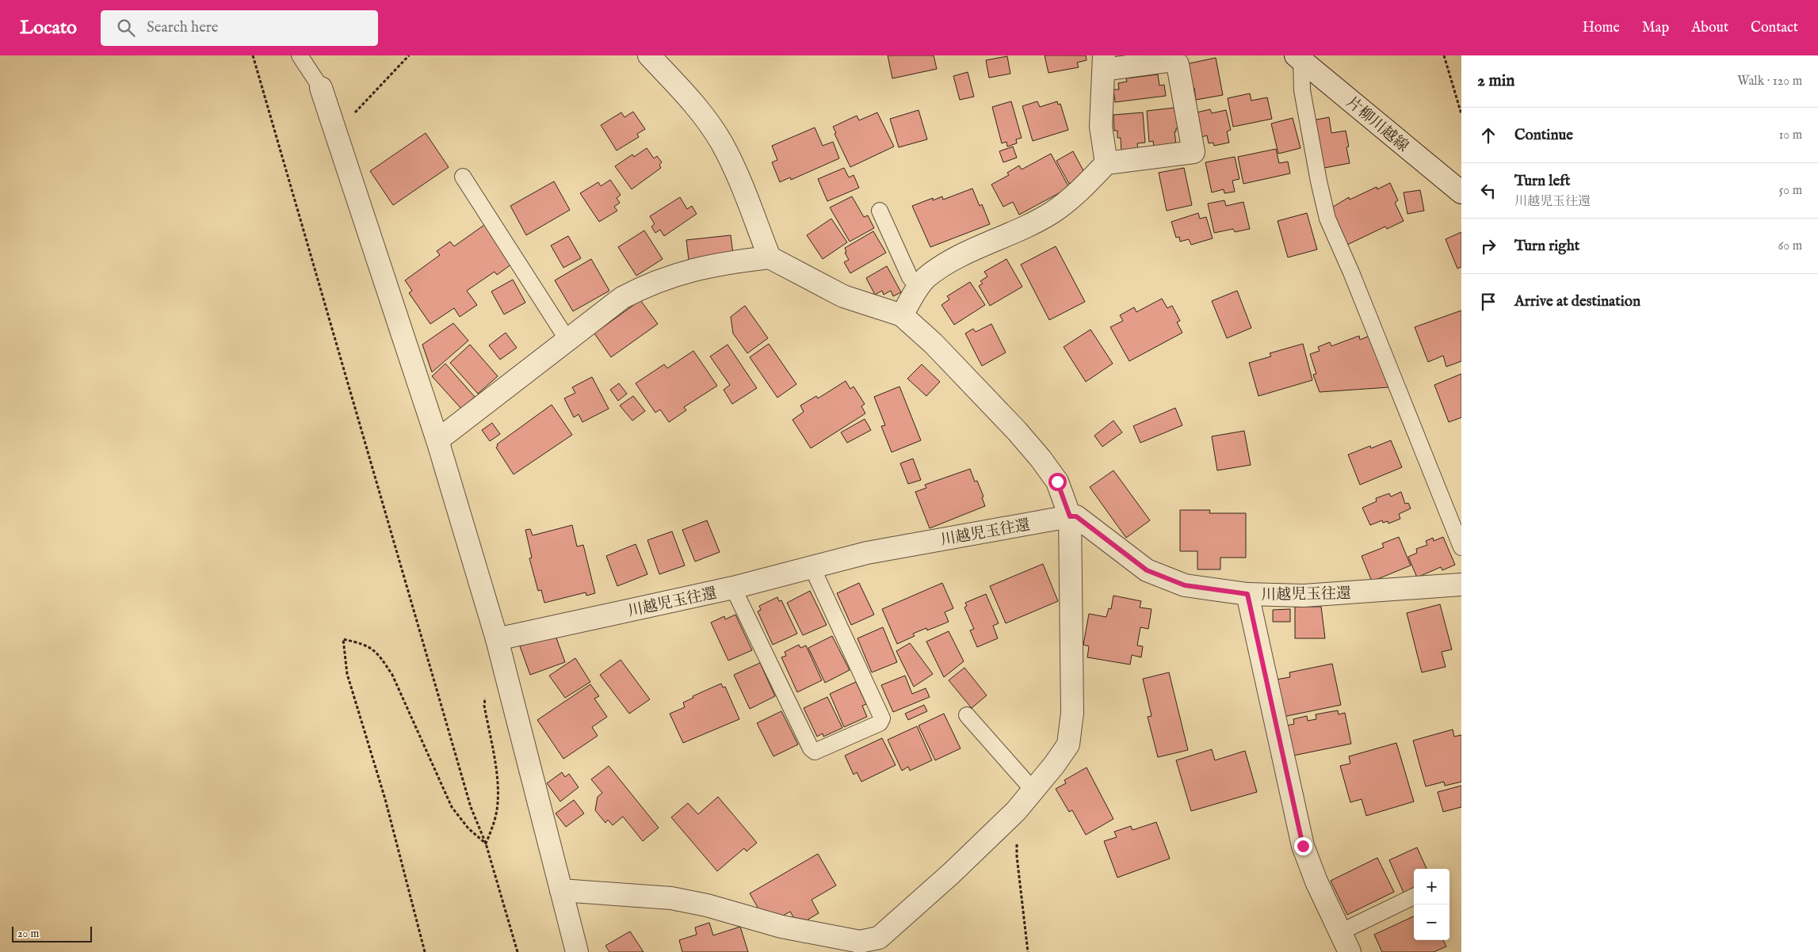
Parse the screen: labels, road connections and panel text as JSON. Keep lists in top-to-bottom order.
{
  "streets": {
    "street": ["片柳川越線", "川越児玉往還"]
  },
  "scale_bar": "20 m",
  "page": {
    "header": "Locato",
    "search": "Search here",
    "nav": [
      "Home",
      "Map",
      "About",
      "Contact"
    ],
    "heading": ["2 min", "Walk · 120 m"],
    "list": [
      ["Continue", "10 m"],
      ["Turn left", "川越児玉往還", "50 m"],
      ["Turn right", "60 m"],
      "Arrive at destination"
    ],
    "map_buttons": ["+", "−"],
    "scale": "20 m"
  }
}
